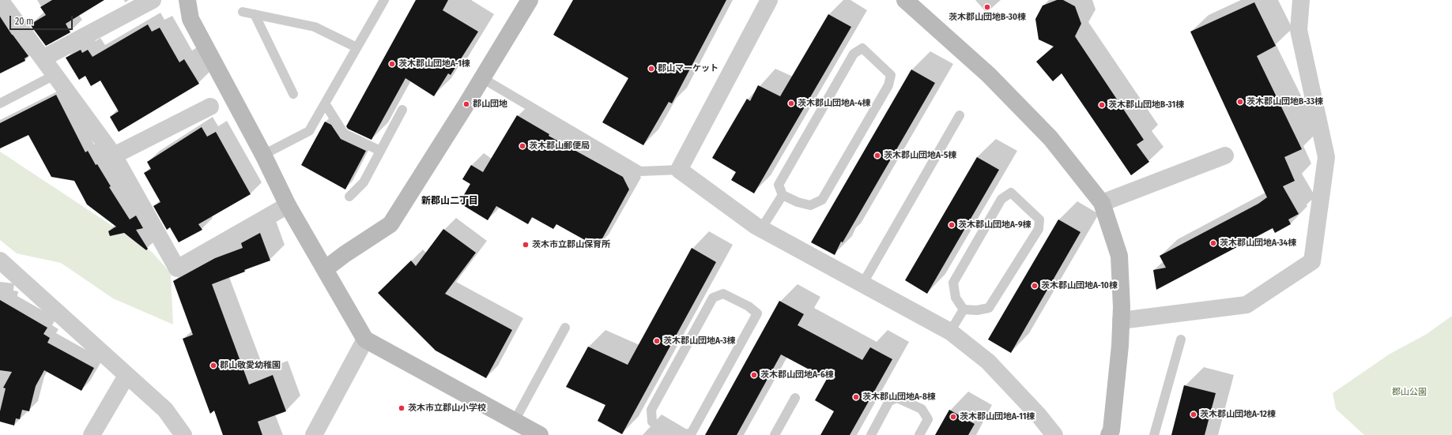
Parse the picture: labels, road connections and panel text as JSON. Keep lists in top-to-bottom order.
{
  "districts": ["新郡山二丁目"],
  "parks": ["郡山公園"],
  "places": [
    "茨木郡山団地B-30棟",
    "茨木郡山団地A-1棟",
    "郡山マーケット",
    "茨木郡山団地B-33棟",
    "茨木郡山団地A-4棟",
    "郡山団地",
    "茨木郡山団地B-31棟",
    "茨木郡山郵便局",
    "茨木郡山団地A-5棟",
    "茨木郡山団地A-9棟",
    "茨木郡山団地A-34棟",
    "茨木市立郡山保育所",
    "茨木郡山団地A-10棟",
    "茨木郡山団地A-3棟",
    "郡山敬愛幼稚園",
    "茨木郡山団地A-6棟",
    "茨木郡山団地A-8棟",
    "茨木市立郡山小学校",
    "茨木郡山団地A-12棟",
    "茨木郡山団地A-11棟"
  ],
  "scale_bar": "20 m"
}
